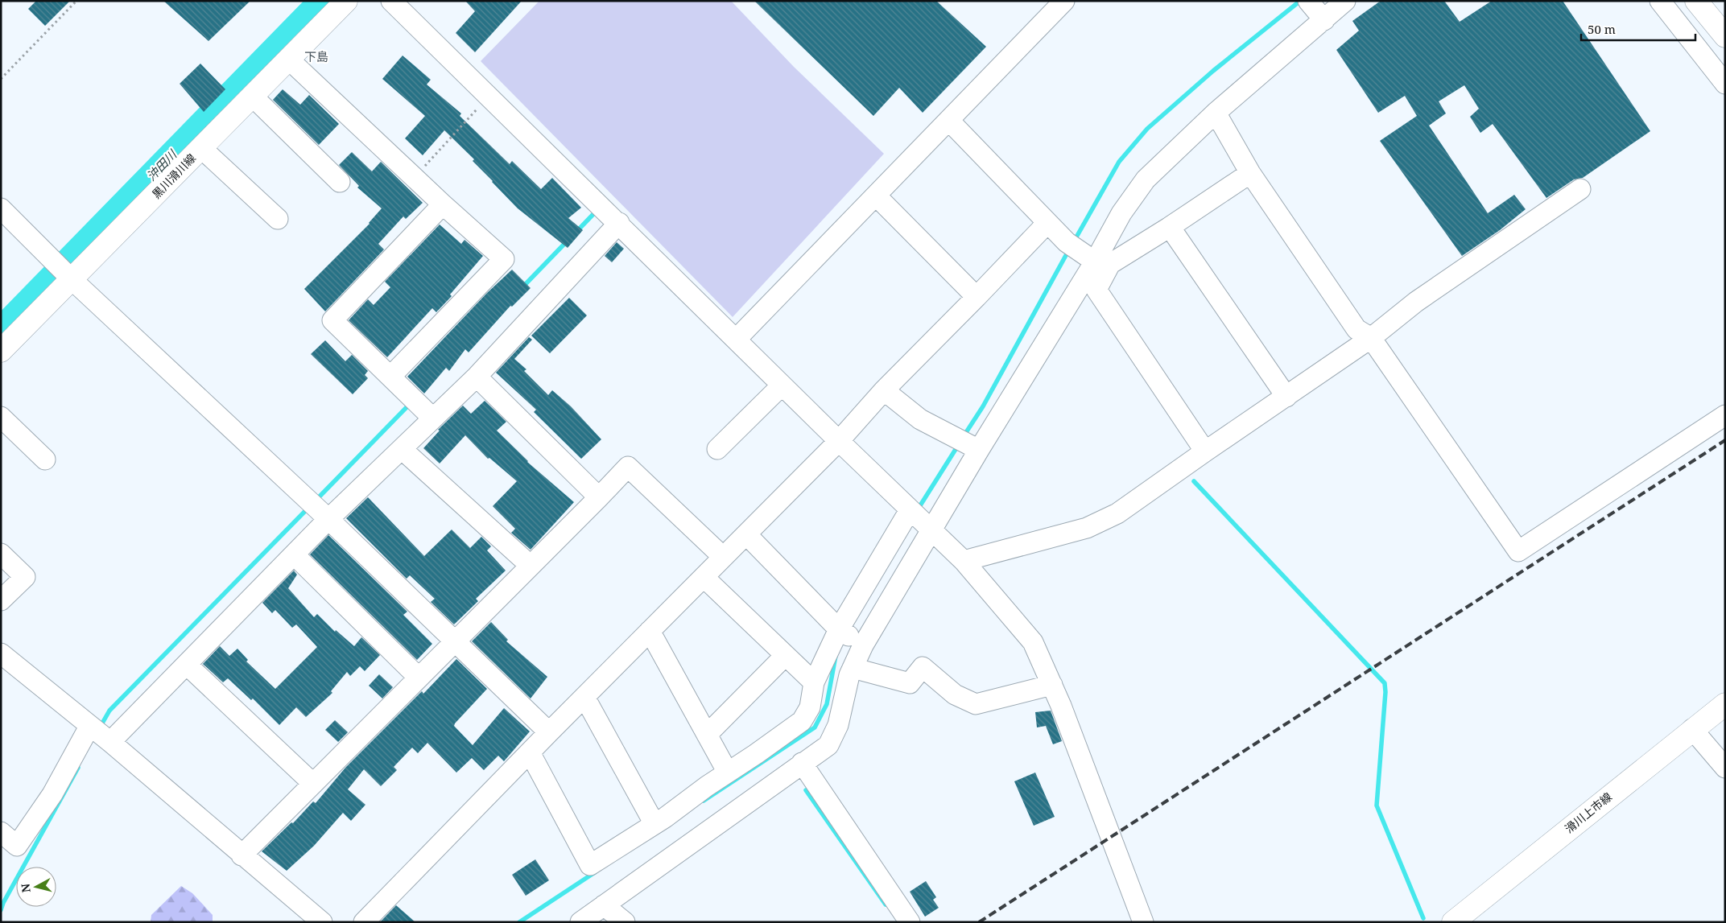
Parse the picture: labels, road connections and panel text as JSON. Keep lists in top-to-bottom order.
{
  "streets": {
    "main road": ["黒川滑川線", "滑川上市線"]
  },
  "districts": ["下島"],
  "water": ["沖田川"],
  "scale_bar": "50 m",
  "north": "left"
}
